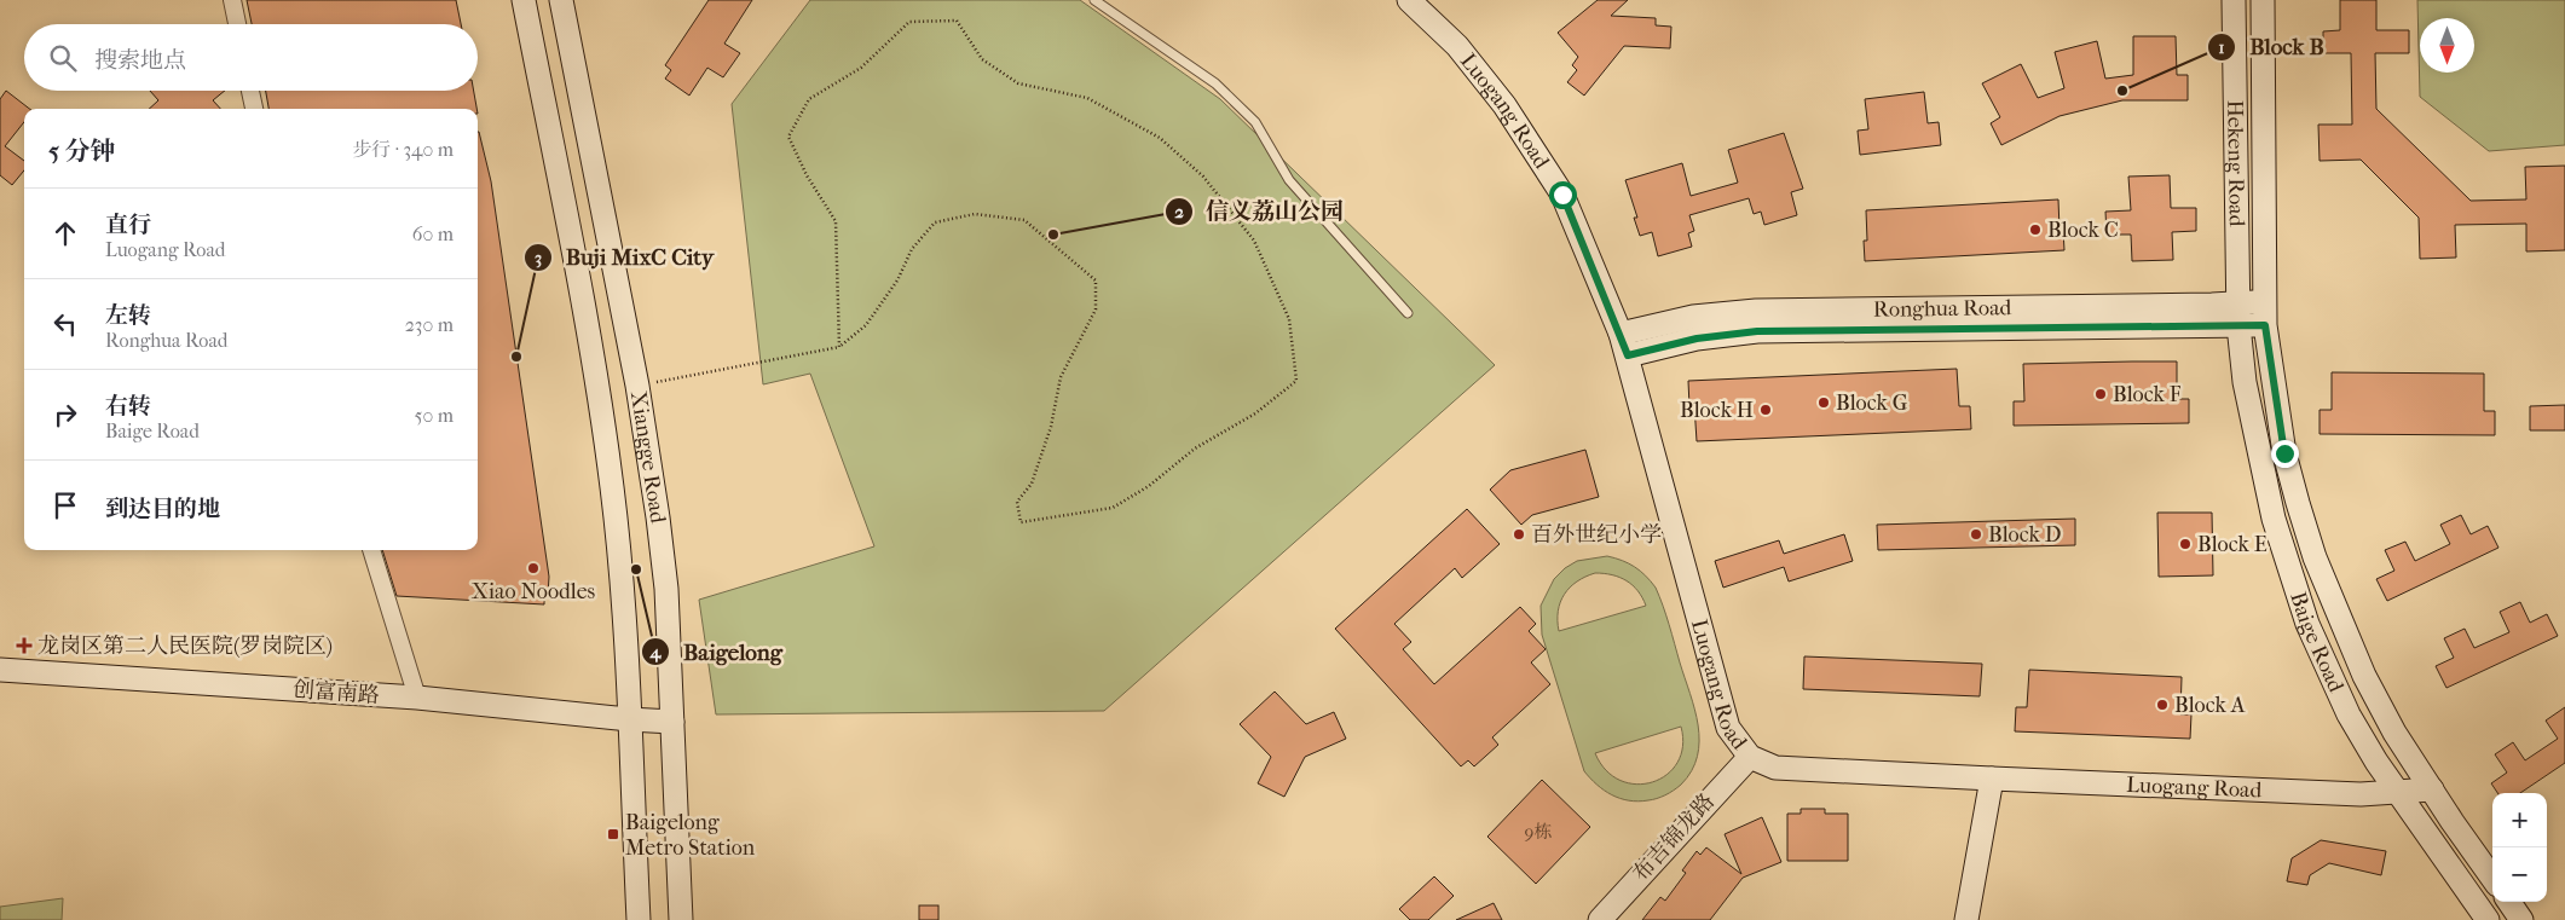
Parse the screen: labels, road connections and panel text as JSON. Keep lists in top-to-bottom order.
{
  "streets": {
    "street": [
      "Luogang Road",
      "Hekeng Road",
      "Ronghua Road",
      "Xiangge Road",
      "Baige Road",
      "创富南路",
      "布吉锦龙路"
    ]
  },
  "crossings": [
    ["Luogang Road", "Ronghua Road"],
    ["Luogang Road", "Baige Road"],
    ["Luogang Road", "布吉锦龙路"],
    ["Hekeng Road", "Ronghua Road"],
    ["Hekeng Road", "Baige Road"],
    ["Ronghua Road", "Baige Road"],
    ["Xiangge Road", "创富南路"]
  ],
  "places": {
    "other": [
      "Block B",
      "Block C",
      "信义荔山公园",
      "Buji MixC City",
      "Block F",
      "Block G",
      "Block H",
      "百外世纪小学",
      "Block D",
      "Block E",
      "Xiao Noodles",
      "Baigelong",
      "Block A"
    ],
    "health": ["龙岗区第二人民医院(罗岗院区)"],
    "transit": ["Baigelong Metro Station"]
  },
  "house_numbers": ["9栋"],
  "north": "bottom",
  "page": {
    "search": "搜索地点",
    "heading": ["5 分钟", "步行 · 340 m"],
    "list": [
      ["直行", "Luogang Road", "60 m"],
      ["左转", "Ronghua Road", "230 m"],
      ["右转", "Baige Road", "50 m"],
      "到达目的地"
    ],
    "map_buttons": ["+", "−"]
  }
}
